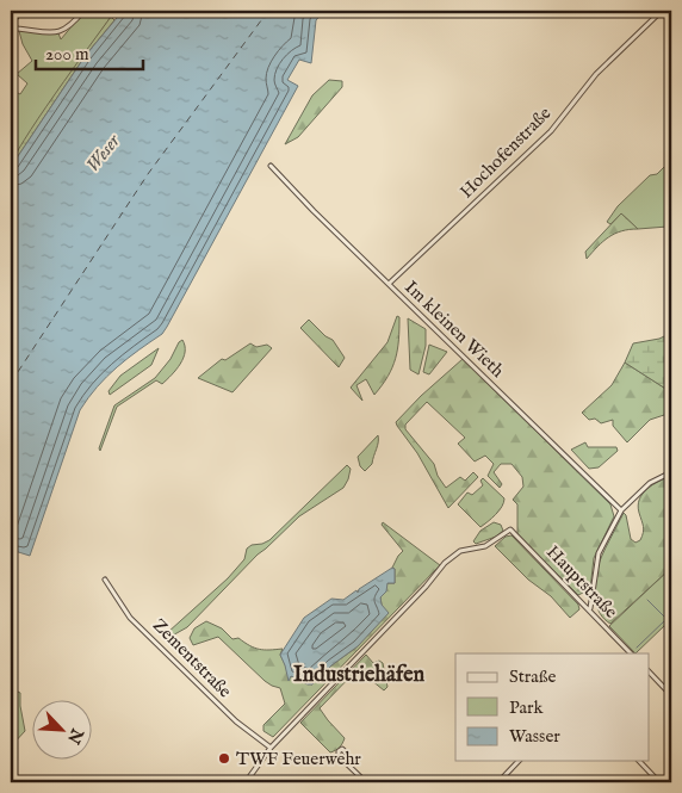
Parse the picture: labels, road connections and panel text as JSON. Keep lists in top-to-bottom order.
{
  "streets": {
    "street": [
      "Hochofenstraße",
      "Im kleinen Wieth",
      "Hauptstraße",
      "Zementstraße"
    ]
  },
  "crossings": [
    ["Hochofenstraße", "Im kleinen Wieth"],
    ["Hauptstraße", "Zementstraße"]
  ],
  "districts": ["Industriehäfen"],
  "water": ["Weser"],
  "places": ["TWF Feuerwehr"],
  "legend": ["Straße", "Park", "Wasser"],
  "scale_bar": "200 m",
  "north": "bottom right"
}
